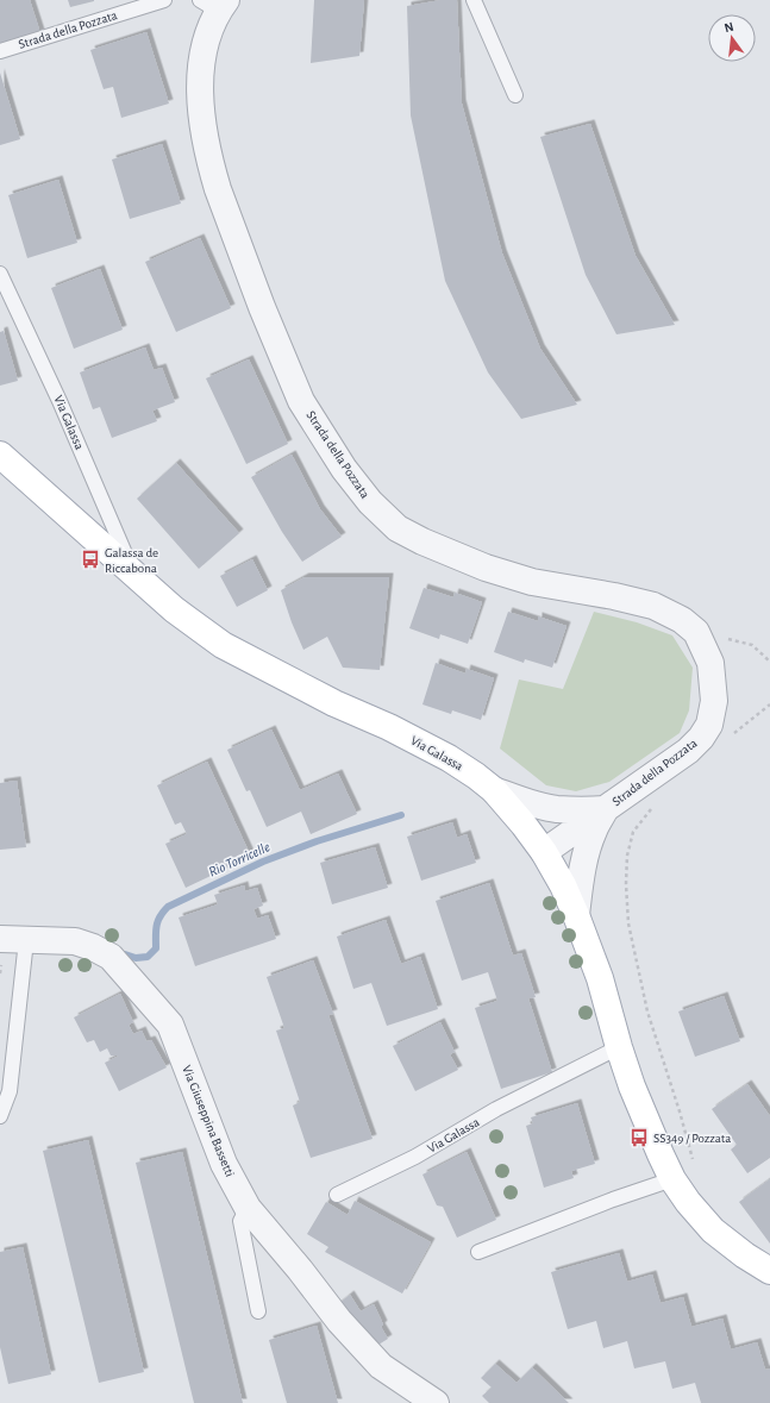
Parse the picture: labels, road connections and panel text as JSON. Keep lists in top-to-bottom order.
{
  "streets": {
    "main road": ["Via Galassa"],
    "street": ["Strada della Pozzata", "Via Giuseppina Bassetti"]
  },
  "crossings": [
    ["Strada della Pozzata", "Via Galassa"]
  ],
  "water": ["Rio Torricelle"],
  "places": {
    "bus stop": ["Galassa de Riccabona", "SS349 / Pozzata"]
  },
  "north": "top"
}
